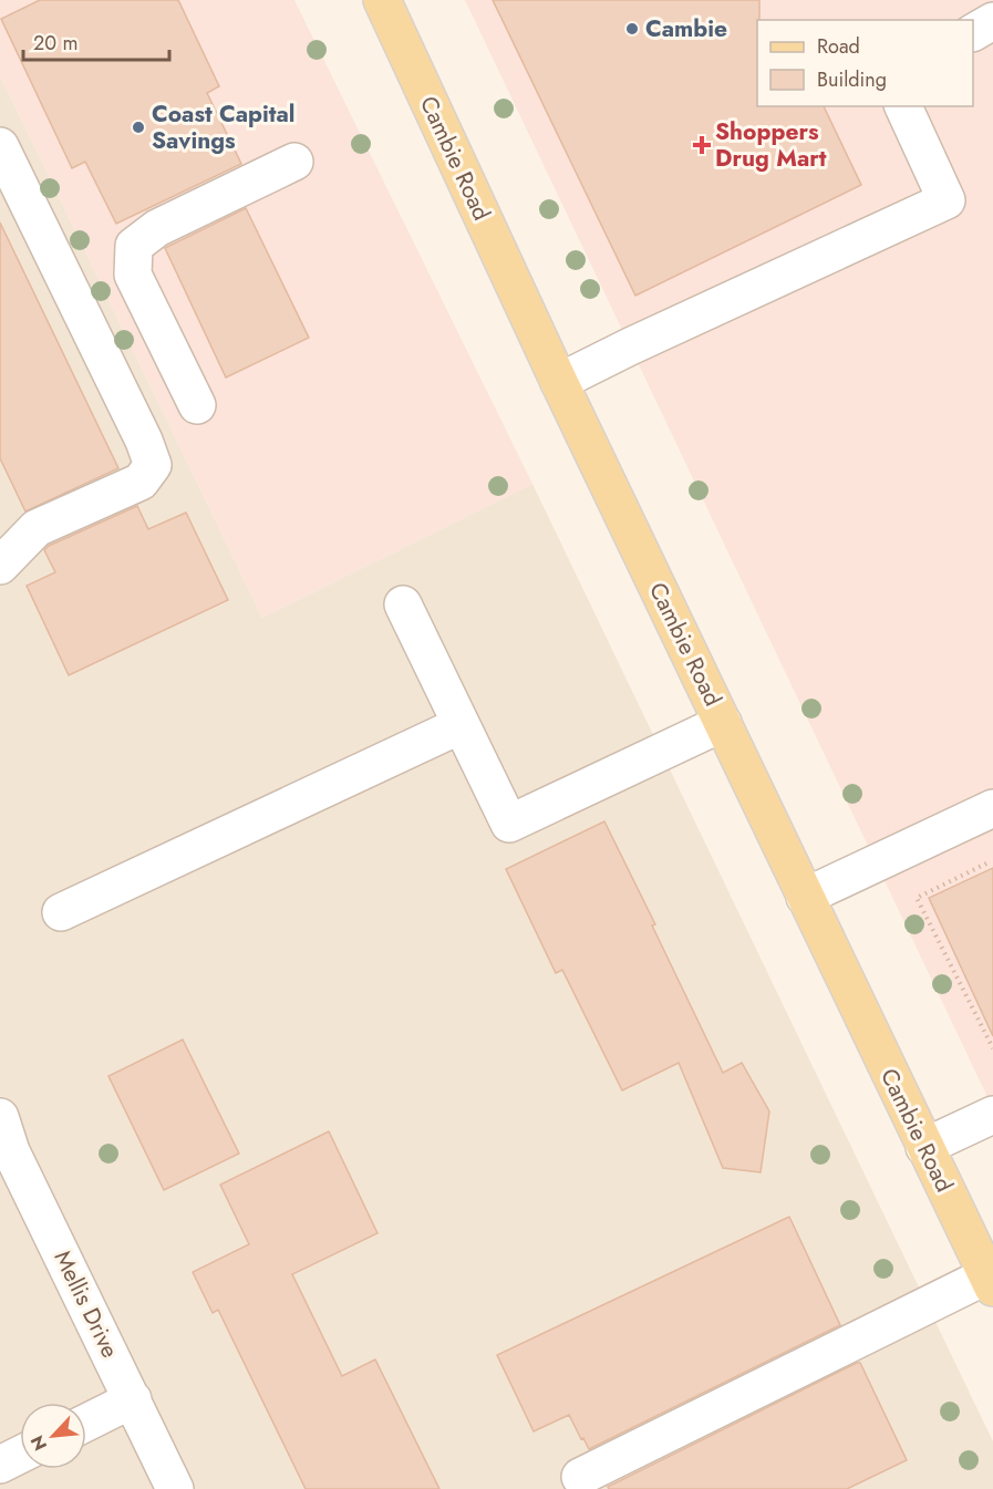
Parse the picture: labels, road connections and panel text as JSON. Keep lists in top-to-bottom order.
{
  "streets": {
    "main road": ["Cambie Road"],
    "street": ["Mellis Drive"]
  },
  "places": {
    "other": ["Cambie", "Coast Capital Savings"],
    "health": ["Shoppers Drug Mart"]
  },
  "legend": ["Road", "Building"],
  "scale_bar": "20 m",
  "north": "bottom left"
}
